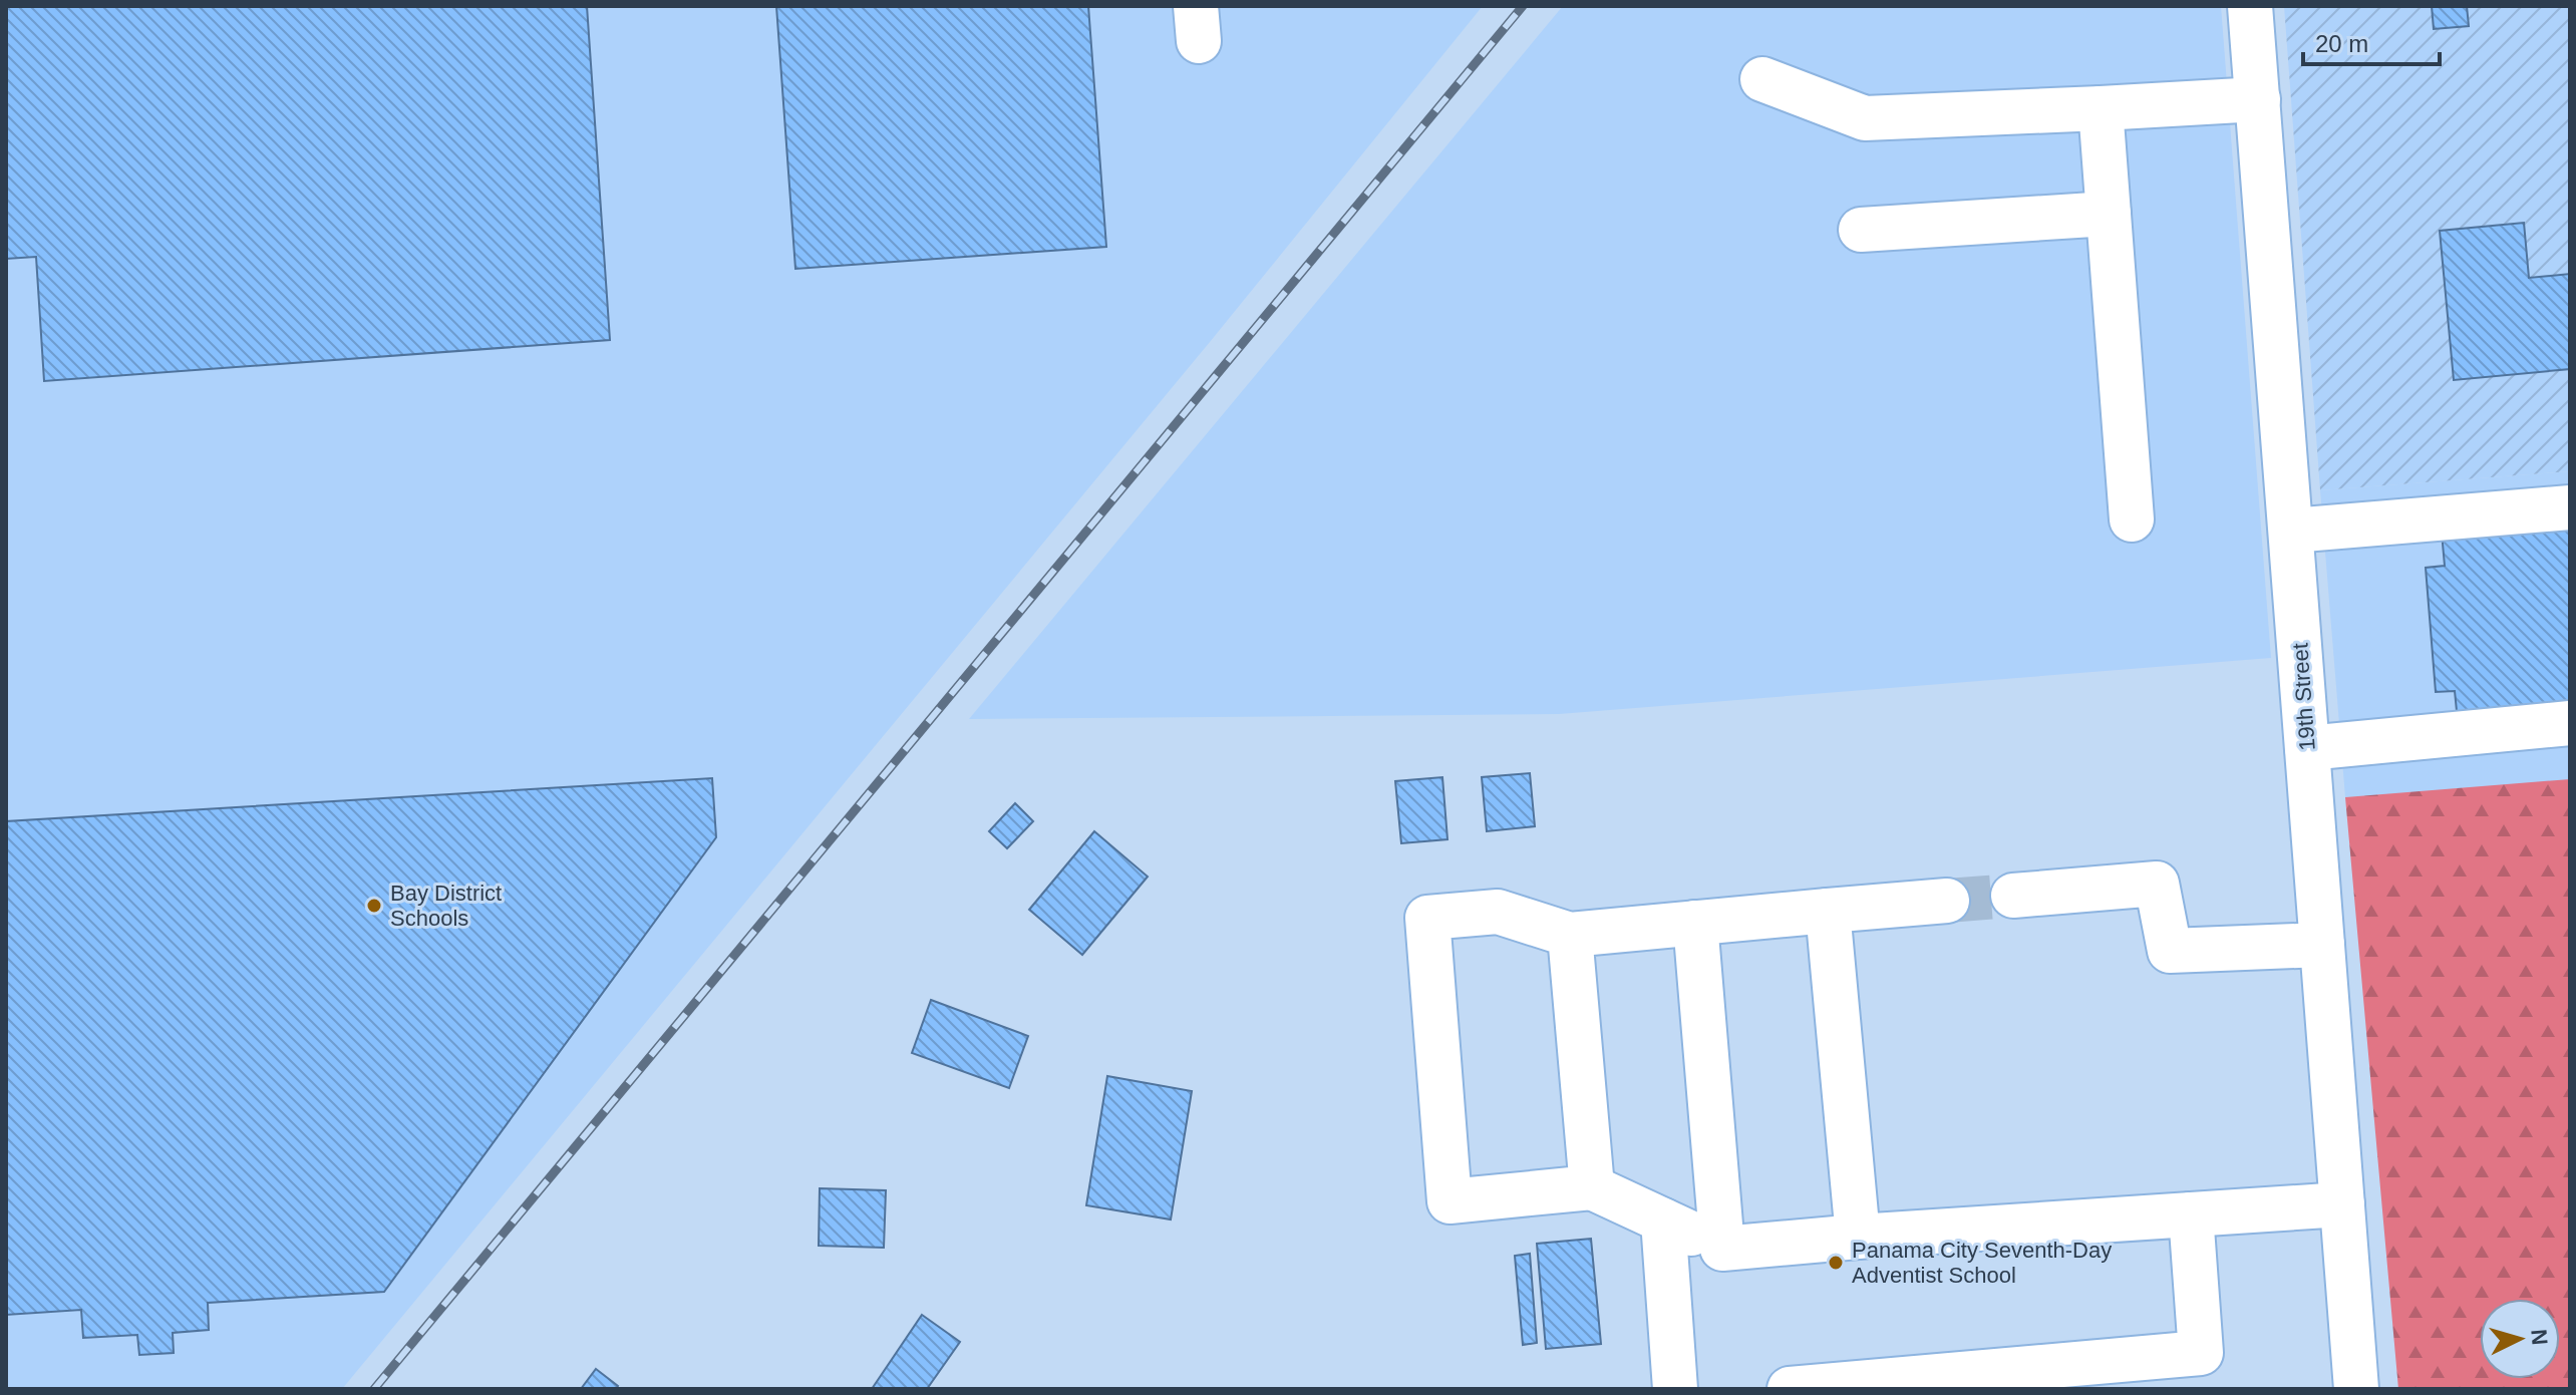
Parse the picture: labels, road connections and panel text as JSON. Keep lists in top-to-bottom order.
{
  "streets": {
    "main road": ["19th Street"]
  },
  "places": ["Bay District Schools", "Panama City Seventh-Day Adventist School"],
  "scale_bar": "20 m",
  "north": "right"
}
